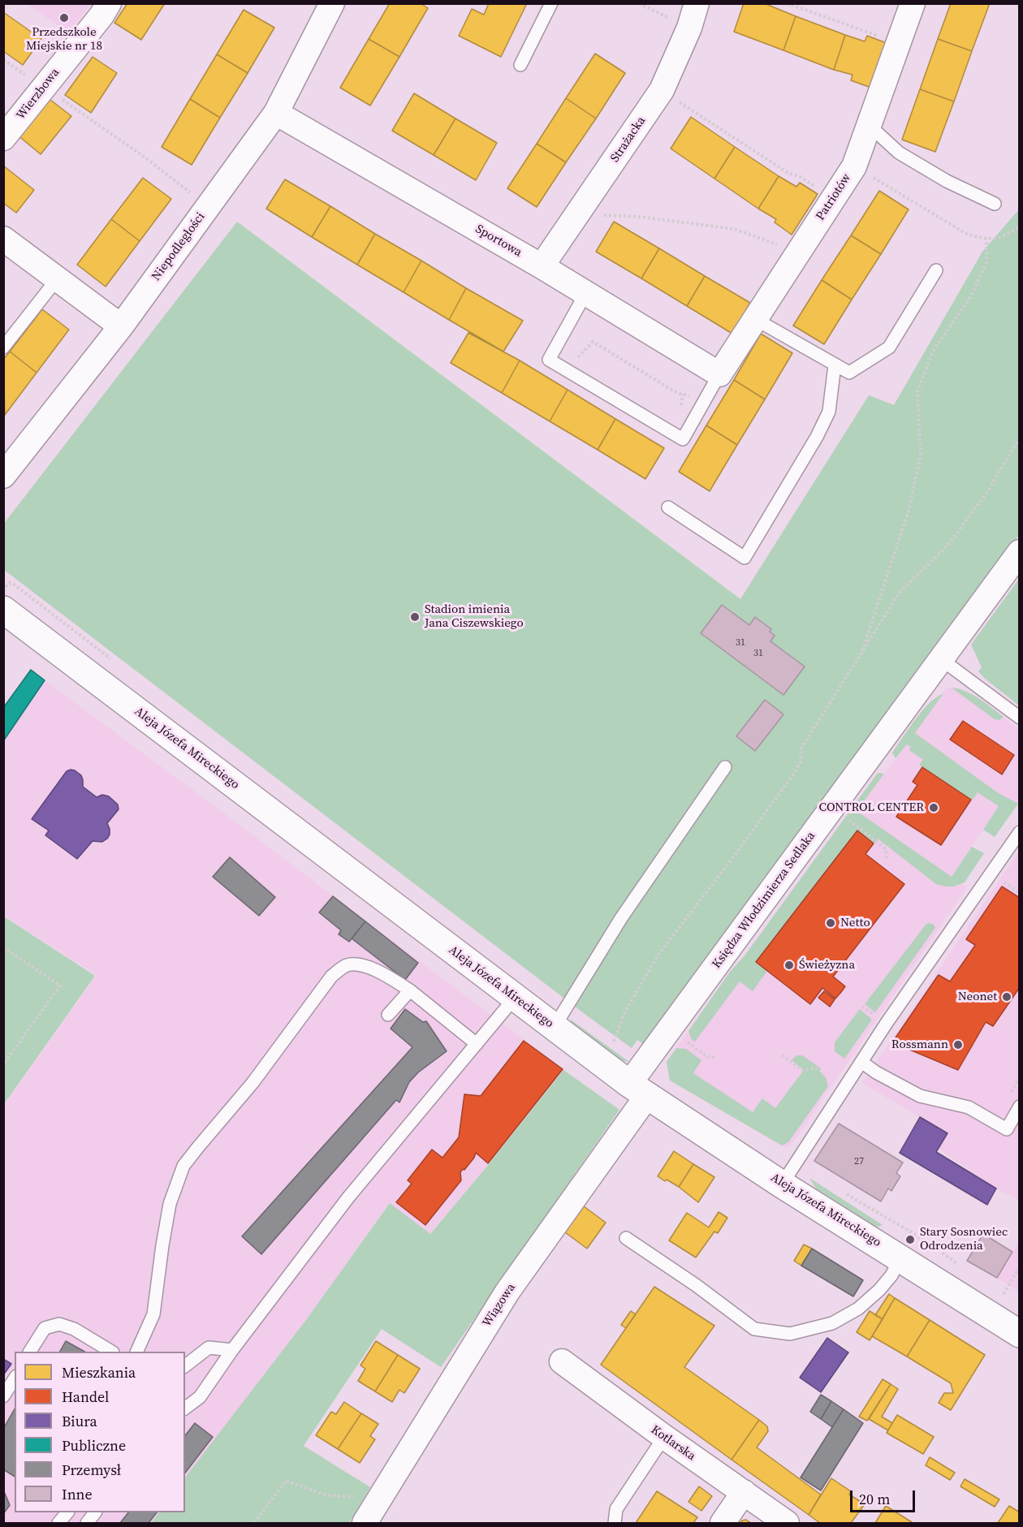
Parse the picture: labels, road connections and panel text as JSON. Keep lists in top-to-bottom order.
{
  "streets": {
    "street": [
      "Wierzbowa",
      "Strażacka",
      "Patriotów",
      "Sportowa",
      "Niepodległości",
      "Aleja Józefa Mireckiego",
      "Księdza Włodzimierza Sedlaka",
      "Wiązowa",
      "Kotlarska"
    ]
  },
  "crossings": [
    ["Strażacka", "Sportowa"],
    ["Patriotów", "Sportowa"],
    ["Sportowa", "Niepodległości"],
    ["Aleja Józefa Mireckiego", "Księdza Włodzimierza Sedlaka"],
    ["Aleja Józefa Mireckiego", "Wiązowa"],
    ["Księdza Włodzimierza Sedlaka", "Wiązowa"]
  ],
  "places": [
    "Przedszkole Miejskie nr 18",
    "Stadion imienia Jana Ciszewskiego",
    "CONTROL CENTER",
    "Netto",
    "Świeżyzna",
    "Neonet",
    "Rossmann",
    "Stary Sosnowiec Odrodzenia"
  ],
  "house_numbers": ["31", "31", "27"],
  "legend": [
    "Mieszkania",
    "Handel",
    "Biura",
    "Publiczne",
    "Przemysł",
    "Inne"
  ],
  "scale_bar": "20 m"
}
